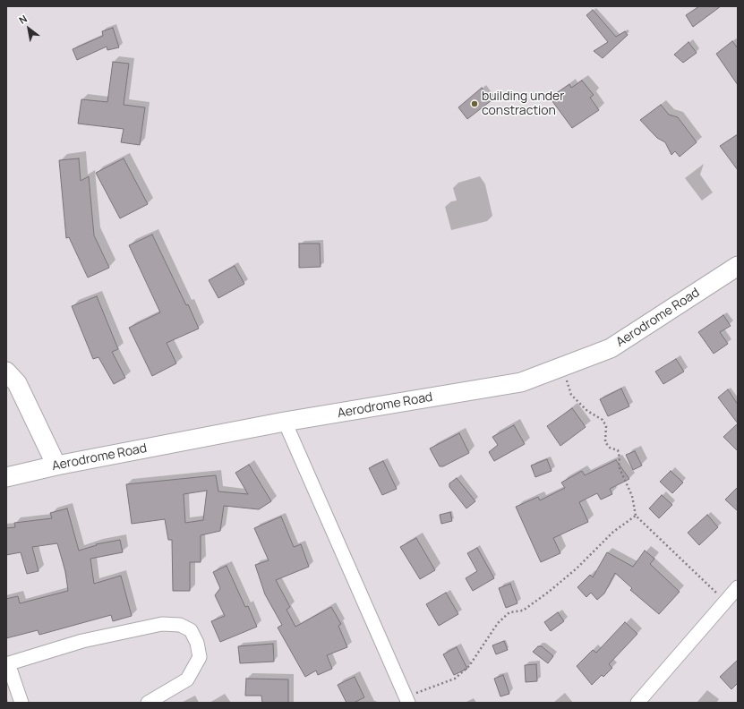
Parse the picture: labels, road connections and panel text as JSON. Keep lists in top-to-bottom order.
{
  "streets": {
    "street": ["Aerodrome Road"]
  },
  "places": ["building under constraction"],
  "north": "top left"
}
